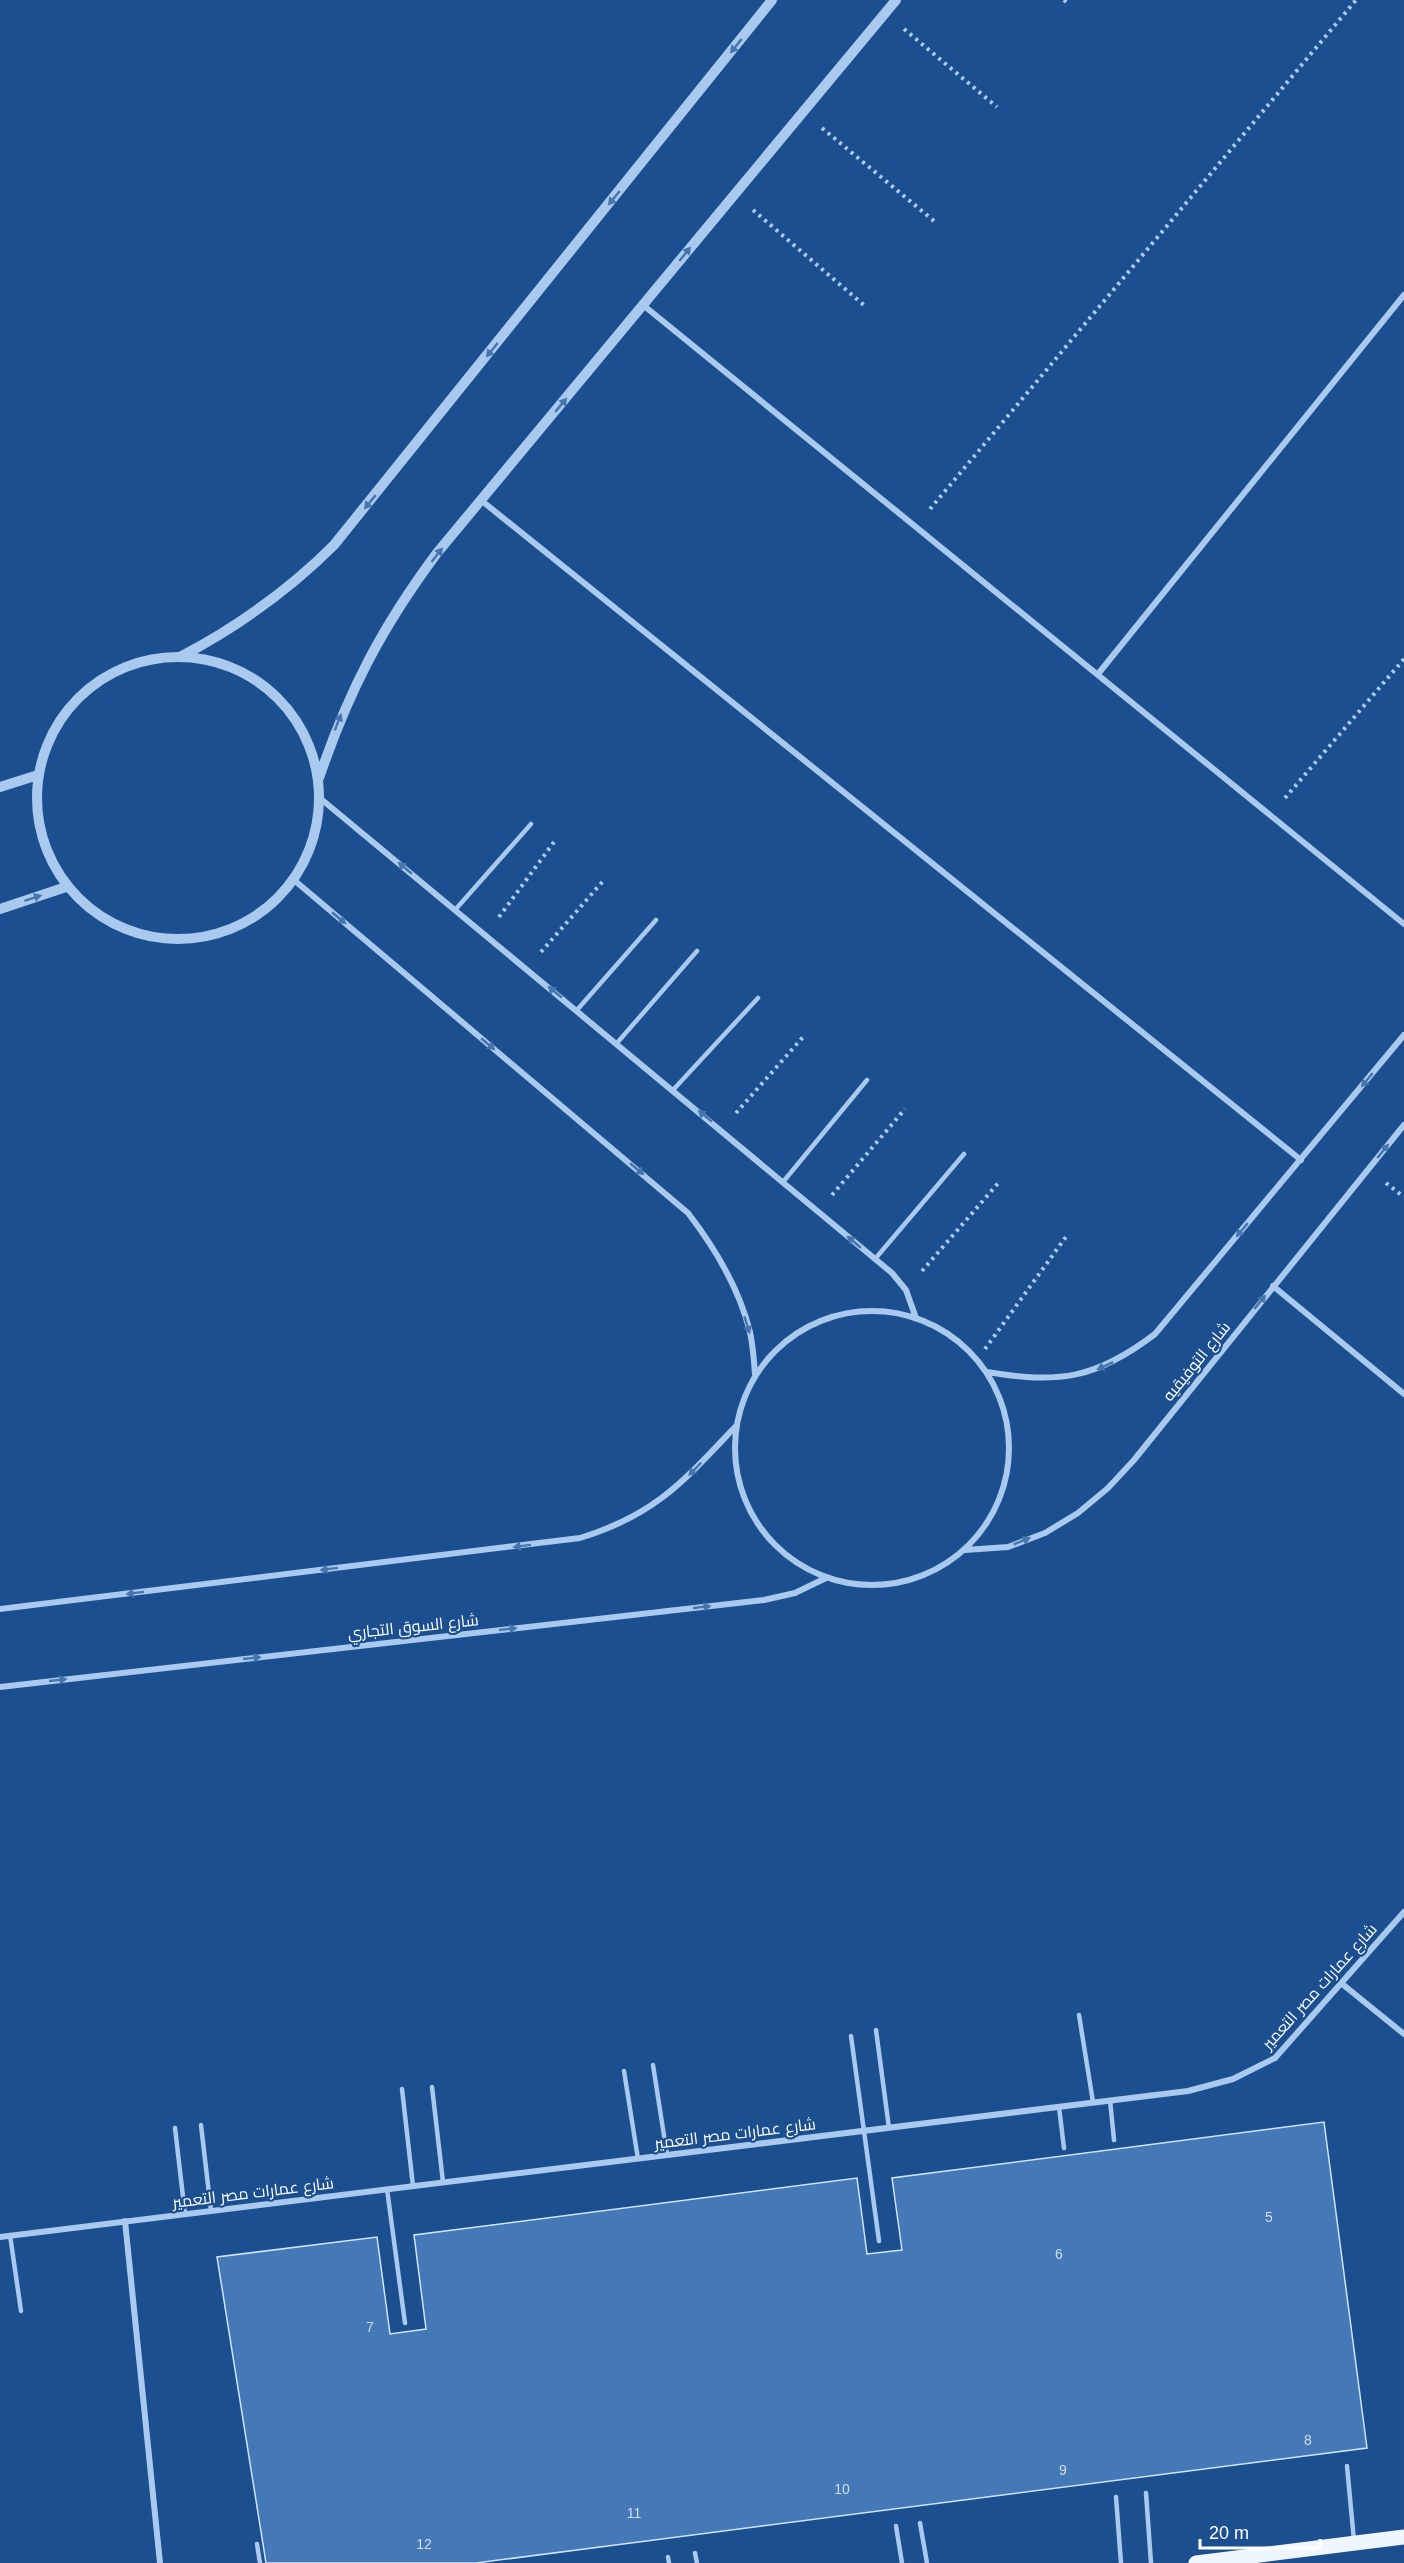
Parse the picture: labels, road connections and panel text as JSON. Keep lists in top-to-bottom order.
{
  "streets": {
    "street": ["شارع التوفيقيه", "شارع السوق التجاري", "شارع عمارات مصر التعمير"]
  },
  "one_way": ["شارع التوفيقيه", "شارع السوق التجاري"],
  "house_numbers": [
    "5",
    "6",
    "7",
    "8",
    "9",
    "10",
    "11",
    "12"
  ],
  "scale_bar": "20 m"
}
